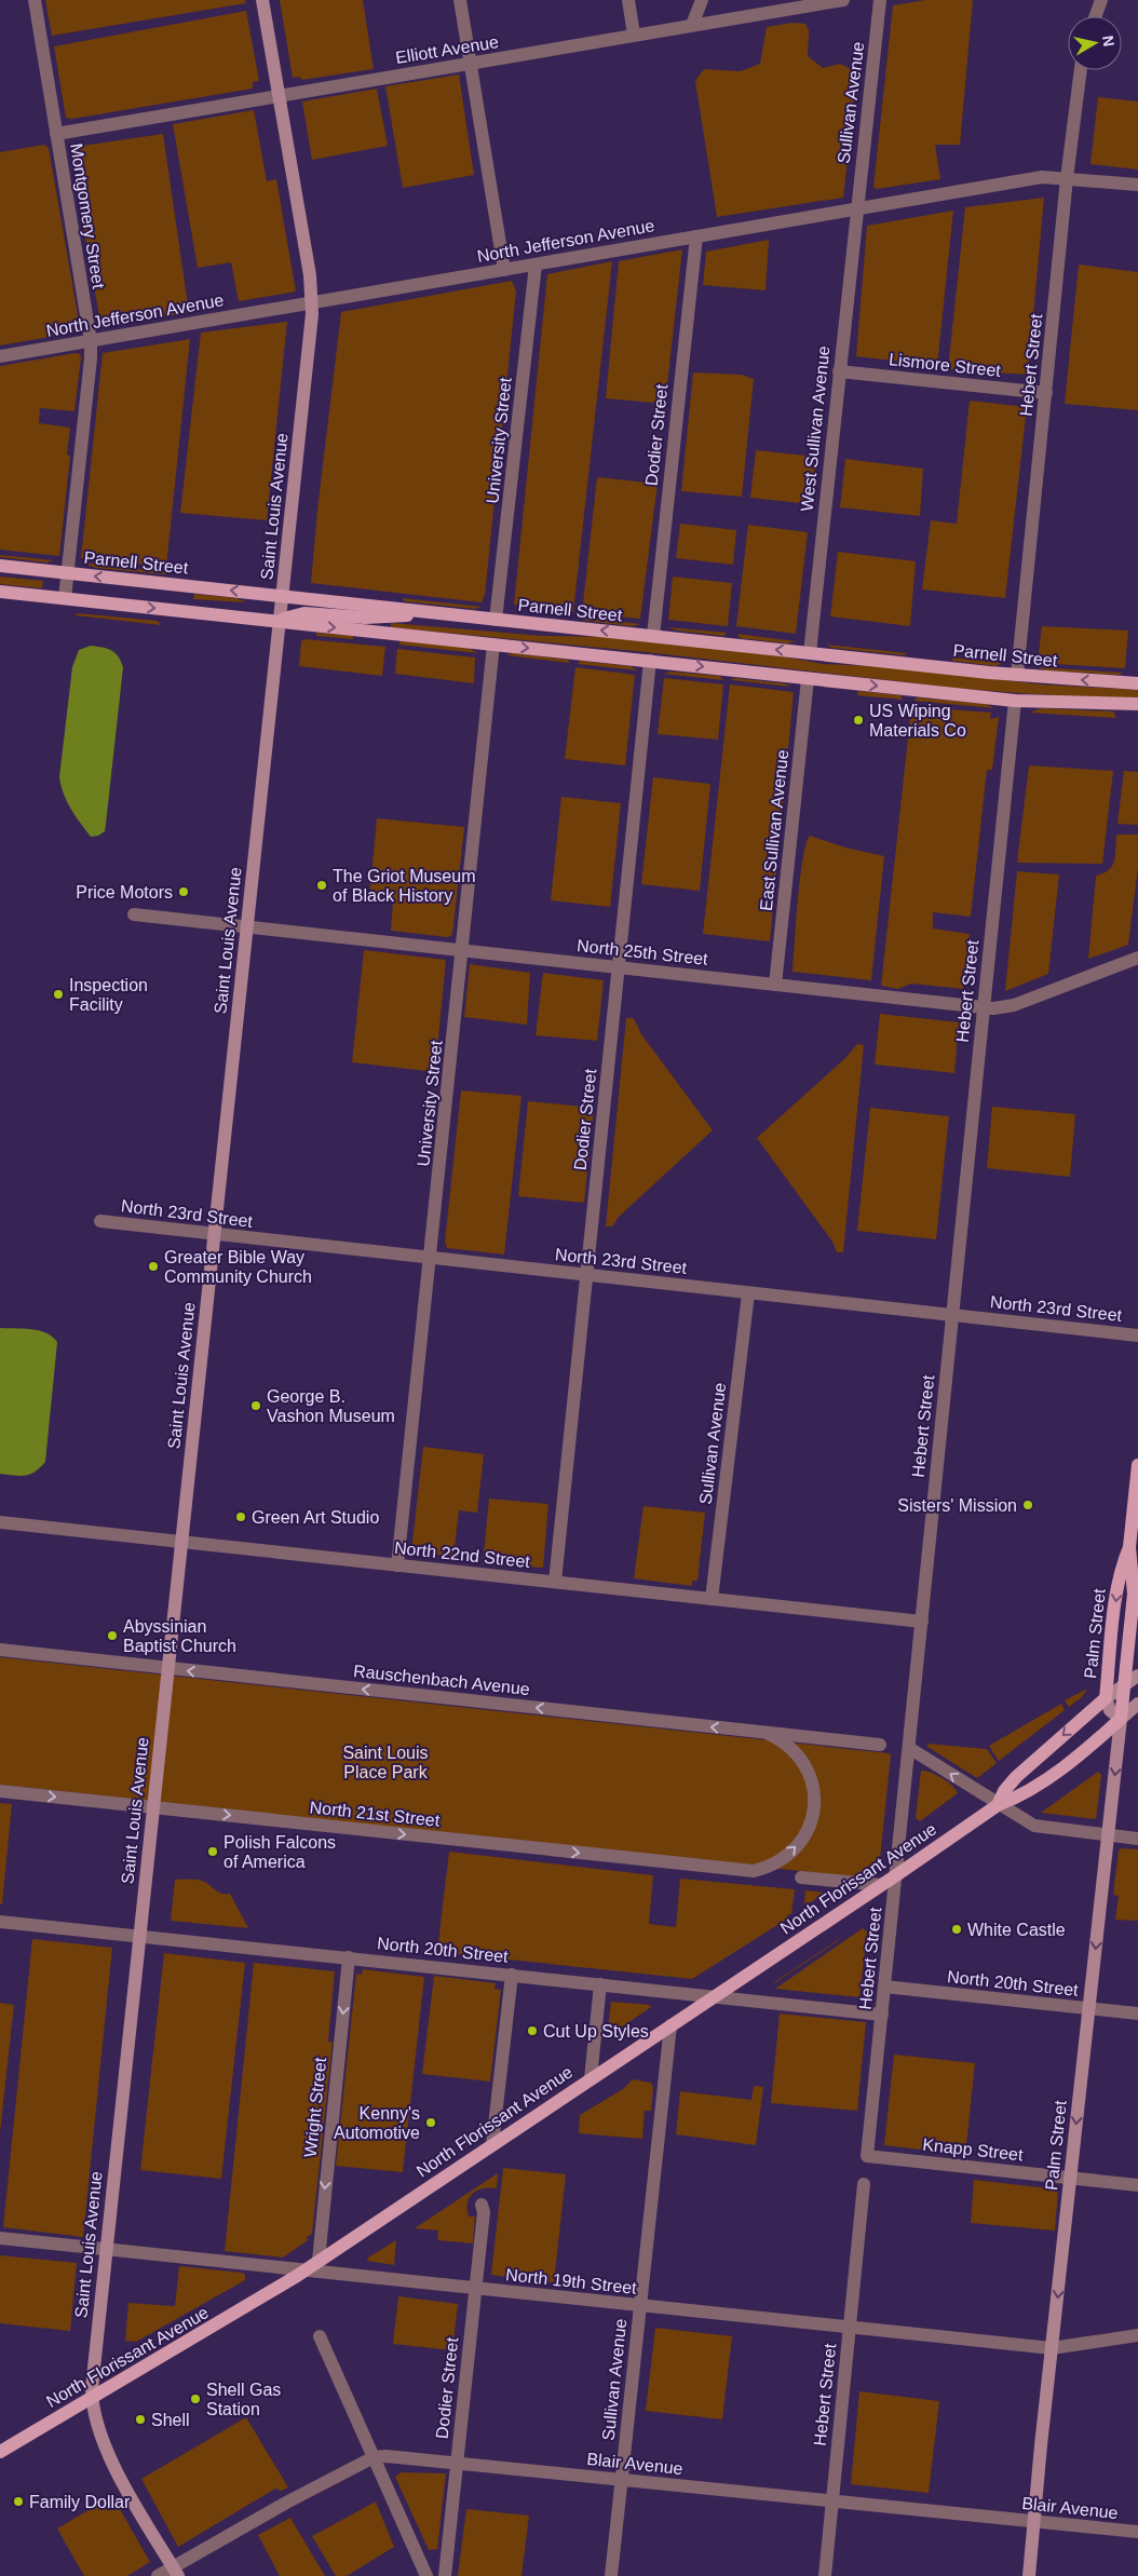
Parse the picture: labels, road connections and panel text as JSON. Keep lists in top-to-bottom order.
{
  "streets": {
    "main road": ["Parnell Street", "Palm Street", "North Florissant Avenue"],
    "street": [
      "Elliott Avenue",
      "Sullivan Avenue",
      "Montgomery Street",
      "North Jefferson Avenue",
      "Lismore Street",
      "Hebert Street",
      "West Sullivan Avenue",
      "Dodier Street",
      "University Street",
      "Saint Louis Avenue",
      "East Sullivan Avenue",
      "North 25th Street",
      "North 23rd Street",
      "North 22nd Street",
      "Rauschenbach Avenue",
      "North 21st Street",
      "North 20th Street",
      "Wright Street",
      "Knapp Street",
      "North 19th Street",
      "Blair Avenue"
    ]
  },
  "crossings": [
    ["Elliott Avenue", "Montgomery Street"],
    ["Elliott Avenue", "Saint Louis Avenue"],
    ["Sullivan Avenue", "North Jefferson Avenue"],
    ["Sullivan Avenue", "West Sullivan Avenue"],
    ["Sullivan Avenue", "North 23rd Street"],
    ["Sullivan Avenue", "North 22nd Street"],
    ["Sullivan Avenue", "North Florissant Avenue"],
    ["Sullivan Avenue", "North 19th Street"],
    ["Sullivan Avenue", "Blair Avenue"],
    ["Montgomery Street", "North Jefferson Avenue"],
    ["Montgomery Street", "Parnell Street"],
    ["North Jefferson Avenue", "Hebert Street"],
    ["North Jefferson Avenue", "West Sullivan Avenue"],
    ["North Jefferson Avenue", "Dodier Street"],
    ["North Jefferson Avenue", "University Street"],
    ["North Jefferson Avenue", "Saint Louis Avenue"],
    ["Lismore Street", "Hebert Street"],
    ["Lismore Street", "West Sullivan Avenue"],
    ["Hebert Street", "Parnell Street"],
    ["Hebert Street", "North 25th Street"],
    ["Hebert Street", "North 23rd Street"],
    ["Hebert Street", "North 22nd Street"],
    ["Hebert Street", "North Florissant Avenue"],
    ["Hebert Street", "North 20th Street"],
    ["Hebert Street", "Knapp Street"],
    ["Hebert Street", "North 19th Street"],
    ["Hebert Street", "Blair Avenue"],
    ["West Sullivan Avenue", "Parnell Street"],
    ["Dodier Street", "Parnell Street"],
    ["Dodier Street", "North 25th Street"],
    ["Dodier Street", "North 23rd Street"],
    ["Dodier Street", "North 22nd Street"],
    ["Dodier Street", "North 19th Street"],
    ["Dodier Street", "Blair Avenue"],
    ["University Street", "Parnell Street"],
    ["University Street", "North 25th Street"],
    ["University Street", "North 23rd Street"],
    ["University Street", "North 22nd Street"],
    ["Saint Louis Avenue", "Parnell Street"],
    ["Saint Louis Avenue", "North 25th Street"],
    ["Saint Louis Avenue", "North 23rd Street"],
    ["Saint Louis Avenue", "North 22nd Street"],
    ["Saint Louis Avenue", "Rauschenbach Avenue"],
    ["Saint Louis Avenue", "North 21st Street"],
    ["Saint Louis Avenue", "North Florissant Avenue"],
    ["Saint Louis Avenue", "North 20th Street"],
    ["Saint Louis Avenue", "North 19th Street"],
    ["Saint Louis Avenue", "Blair Avenue"],
    ["East Sullivan Avenue", "North 25th Street"],
    ["Palm Street", "North Florissant Avenue"],
    ["Palm Street", "North 20th Street"],
    ["Palm Street", "Knapp Street"],
    ["Palm Street", "North 19th Street"],
    ["Palm Street", "Blair Avenue"],
    ["Rauschenbach Avenue", "North 21st Street"],
    ["North Florissant Avenue", "North 20th Street"],
    ["North Florissant Avenue", "Wright Street"],
    ["North Florissant Avenue", "North 19th Street"],
    ["North 20th Street", "Wright Street"]
  ],
  "one_way": [
    "Palm Street",
    "Rauschenbach Avenue",
    "North 21st Street",
    "Wright Street"
  ],
  "parks": ["Saint Louis Place Park"],
  "places": [
    "US Wiping Materials Co",
    "The Griot Museum of Black History",
    "Price Motors",
    "Inspection Facility",
    "Greater Bible Way Community Church",
    "George B. Vashon Museum",
    "Sisters' Mission",
    "Green Art Studio",
    "Abyssinian Baptist Church",
    "Polish Falcons of America",
    "White Castle",
    "Cut Up Styles",
    "Kenny's Automotive",
    "Shell Gas Station",
    "Shell",
    "Family Dollar"
  ],
  "north": "right"
}
